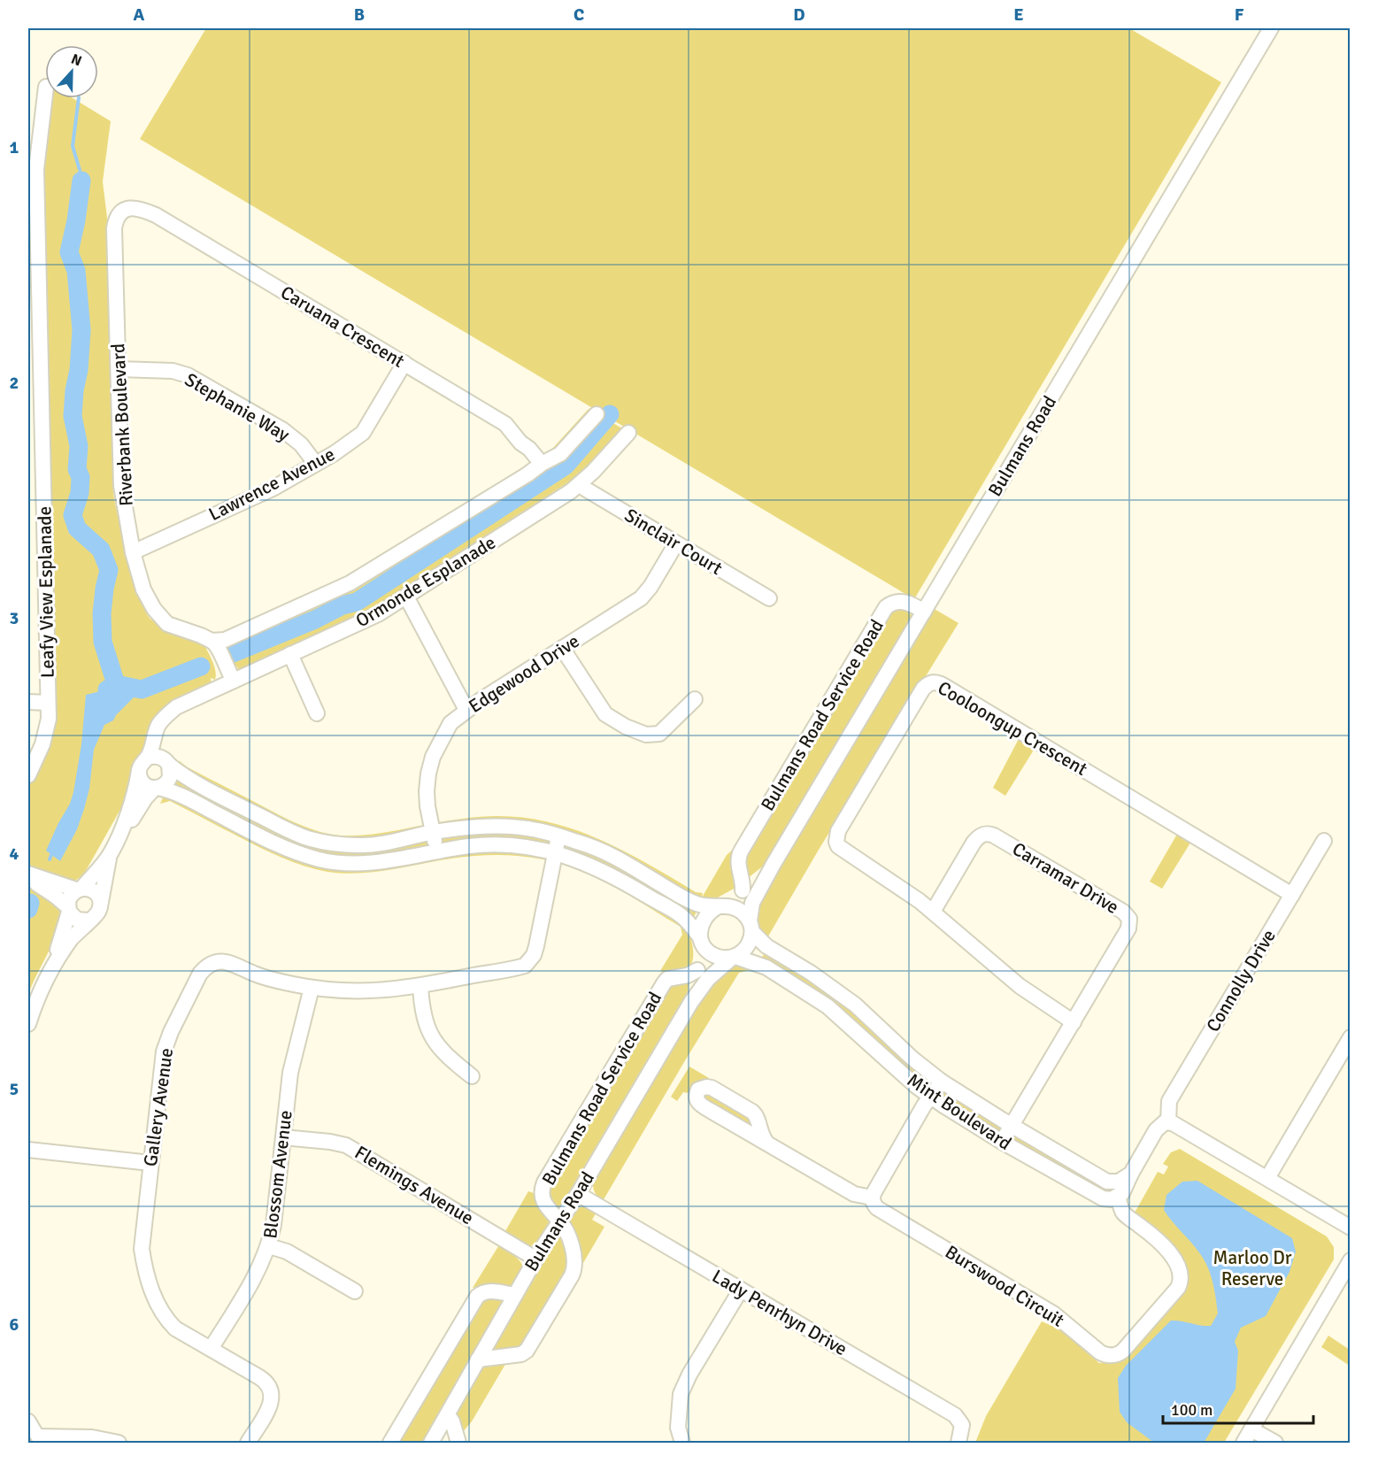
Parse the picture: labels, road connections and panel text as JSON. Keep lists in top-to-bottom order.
{
  "streets": {
    "street": [
      "Caruana Crescent",
      "Stephanie Way",
      "Riverbank Boulevard",
      "Bulmans Road",
      "Lawrence Avenue",
      "Sinclair Court",
      "Ormonde Esplanade",
      "Leafy View Esplanade",
      "Edgewood Drive",
      "Bulmans Road Service Road",
      "Cooloongup Crescent",
      "Carramar Drive",
      "Connolly Drive",
      "Gallery Avenue",
      "Mint Boulevard",
      "Blossom Avenue",
      "Flemings Avenue",
      "Burswood Circuit",
      "Lady Penrhyn Drive"
    ]
  },
  "crossings": [
    ["Caruana Crescent", "Riverbank Boulevard"],
    ["Caruana Crescent", "Lawrence Avenue"],
    ["Stephanie Way", "Riverbank Boulevard"],
    ["Stephanie Way", "Lawrence Avenue"],
    ["Riverbank Boulevard", "Lawrence Avenue"],
    ["Bulmans Road", "Bulmans Road Service Road"],
    ["Bulmans Road", "Mint Boulevard"],
    ["Bulmans Road", "Flemings Avenue"],
    ["Bulmans Road", "Lady Penrhyn Drive"],
    ["Sinclair Court", "Ormonde Esplanade"],
    ["Sinclair Court", "Edgewood Drive"],
    ["Cooloongup Crescent", "Carramar Drive"],
    ["Cooloongup Crescent", "Connolly Drive"],
    ["Carramar Drive", "Mint Boulevard"],
    ["Gallery Avenue", "Blossom Avenue"],
    ["Mint Boulevard", "Burswood Circuit"],
    ["Blossom Avenue", "Flemings Avenue"]
  ],
  "parks": ["Marloo Dr Reserve"],
  "scale_bar": "100 m",
  "north": "top",
  "grid": {
    "columns": [
      "A",
      "B",
      "C",
      "D",
      "E",
      "F"
    ],
    "rows": [
      "1",
      "2",
      "3",
      "4",
      "5",
      "6"
    ]
  }
}
